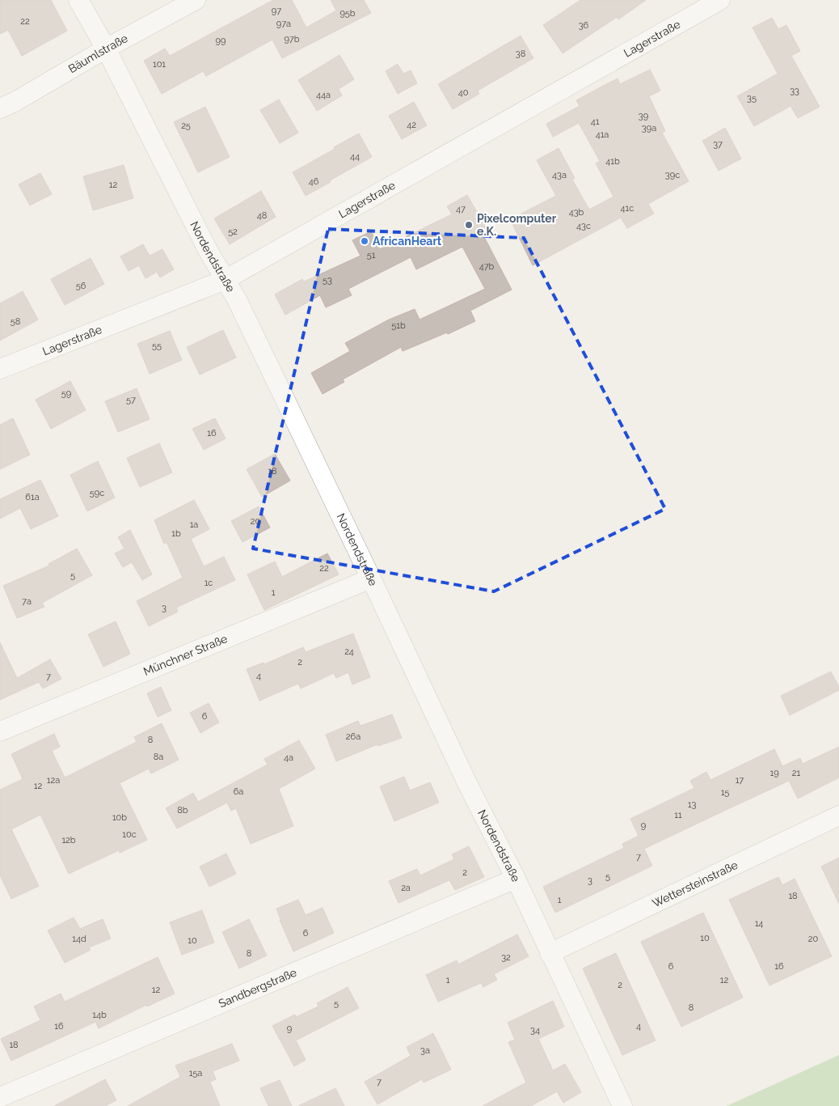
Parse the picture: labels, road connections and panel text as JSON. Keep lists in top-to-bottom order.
{
  "streets": {
    "street": [
      "Lagerstraße",
      "Bäumlstraße",
      "Nordendstraße",
      "Münchner Straße",
      "Wettersteinstraße",
      "Sandbergstraße"
    ]
  },
  "crossings": [
    ["Lagerstraße", "Nordendstraße"],
    ["Bäumlstraße", "Nordendstraße"],
    ["Nordendstraße", "Münchner Straße"],
    ["Nordendstraße", "Wettersteinstraße"],
    ["Nordendstraße", "Sandbergstraße"]
  ],
  "places": ["Pixelcomputer e.K.", "AfricanHeart"],
  "house_numbers": [
    "97",
    "95b",
    "22",
    "97a",
    "36",
    "97b",
    "99",
    "38",
    "101",
    "33",
    "40",
    "44a",
    "35",
    "39",
    "41",
    "42",
    "25",
    "39a",
    "41a",
    "37",
    "44",
    "41b",
    "43a",
    "39c",
    "46",
    "12",
    "41c",
    "47",
    "43b",
    "48",
    "43c",
    "52",
    "51",
    "47b",
    "53",
    "56",
    "58",
    "51b",
    "55",
    "59",
    "57",
    "16",
    "18",
    "59c",
    "61a",
    "20",
    "1a",
    "1b",
    "22",
    "5",
    "1c",
    "1",
    "7a",
    "3",
    "24",
    "2",
    "4",
    "7",
    "6",
    "26a",
    "8",
    "8a",
    "4a",
    "19",
    "21",
    "12a",
    "17",
    "12",
    "6a",
    "15",
    "13",
    "8b",
    "11",
    "10b",
    "9",
    "10c",
    "12b",
    "7",
    "2",
    "5",
    "3",
    "2a",
    "18",
    "1",
    "14",
    "6",
    "10",
    "14d",
    "20",
    "10",
    "8",
    "32",
    "6",
    "16",
    "1",
    "12",
    "2",
    "12",
    "5",
    "8",
    "14b",
    "16",
    "4",
    "9",
    "34",
    "18",
    "3a",
    "15a",
    "7"
  ]
}
